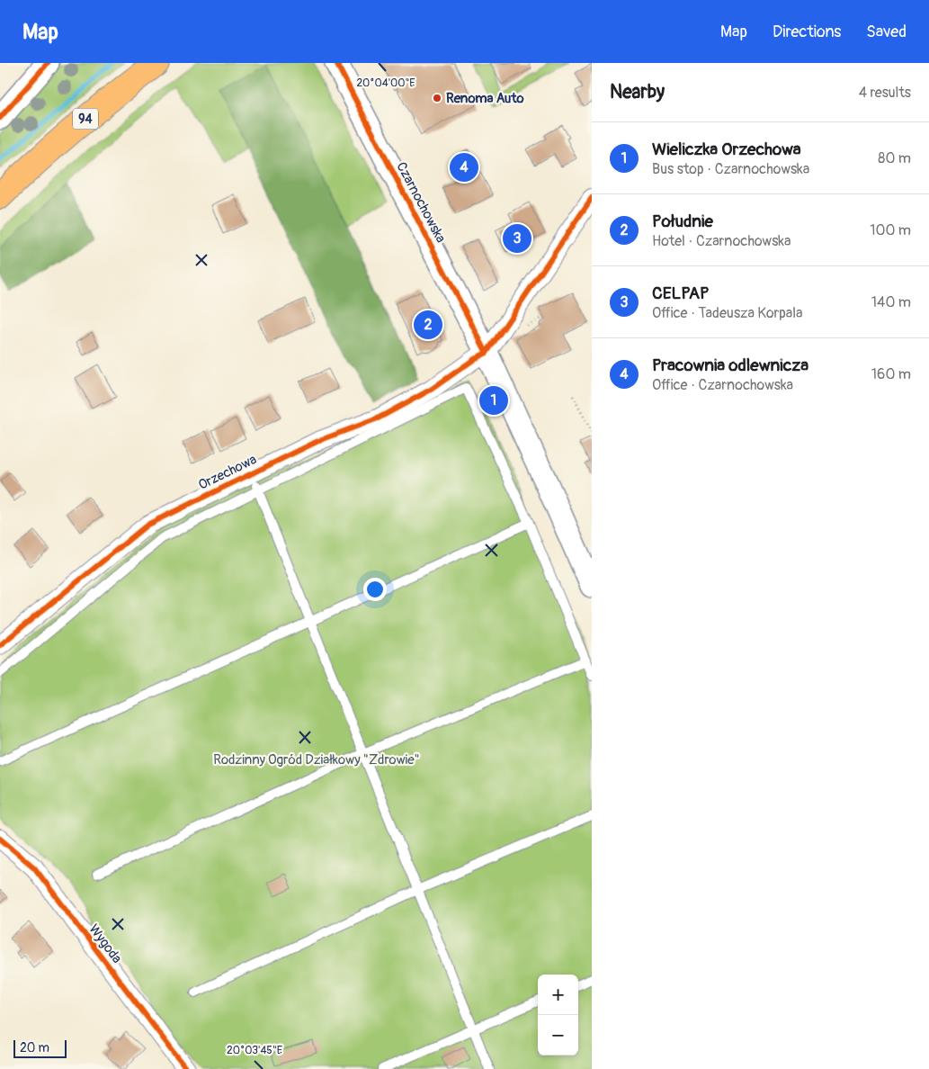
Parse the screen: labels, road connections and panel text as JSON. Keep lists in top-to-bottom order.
{
  "streets": {
    "main road": ["94"],
    "street": ["Czarnochowska", "Orzechowa", "Wygoda"]
  },
  "crossings": [
    ["Czarnochowska", "Orzechowa"]
  ],
  "parks": ["Rodzinny Ogród Działkowy \"Zdrowie\""],
  "places": ["Renoma Auto"],
  "scale_bar": "20 m",
  "page": {
    "header": "Map",
    "nav": ["Map", "Directions", "Saved"],
    "heading": ["Nearby", "4 results"],
    "list": [
      {
        "mark": "1",
        "name": "Wieliczka Orzechowa",
        "note": "Bus stop · Czarnochowska",
        "value": "80 m"
      },
      {
        "mark": "2",
        "name": "Południe",
        "note": "Hotel · Czarnochowska",
        "value": "100 m"
      },
      {
        "mark": "3",
        "name": "CELPAP",
        "note": "Office · Tadeusza Korpala",
        "value": "140 m"
      },
      {
        "mark": "4",
        "name": "Pracownia odlewnicza",
        "note": "Office · Czarnochowska",
        "value": "160 m"
      }
    ],
    "pins": [
      "4",
      "3",
      "2",
      "1"
    ],
    "map_buttons": ["+", "−"],
    "scale": "20 m"
  },
  "coordinates": ["20°04'00\"E", "20°03'45\"E"]
}
